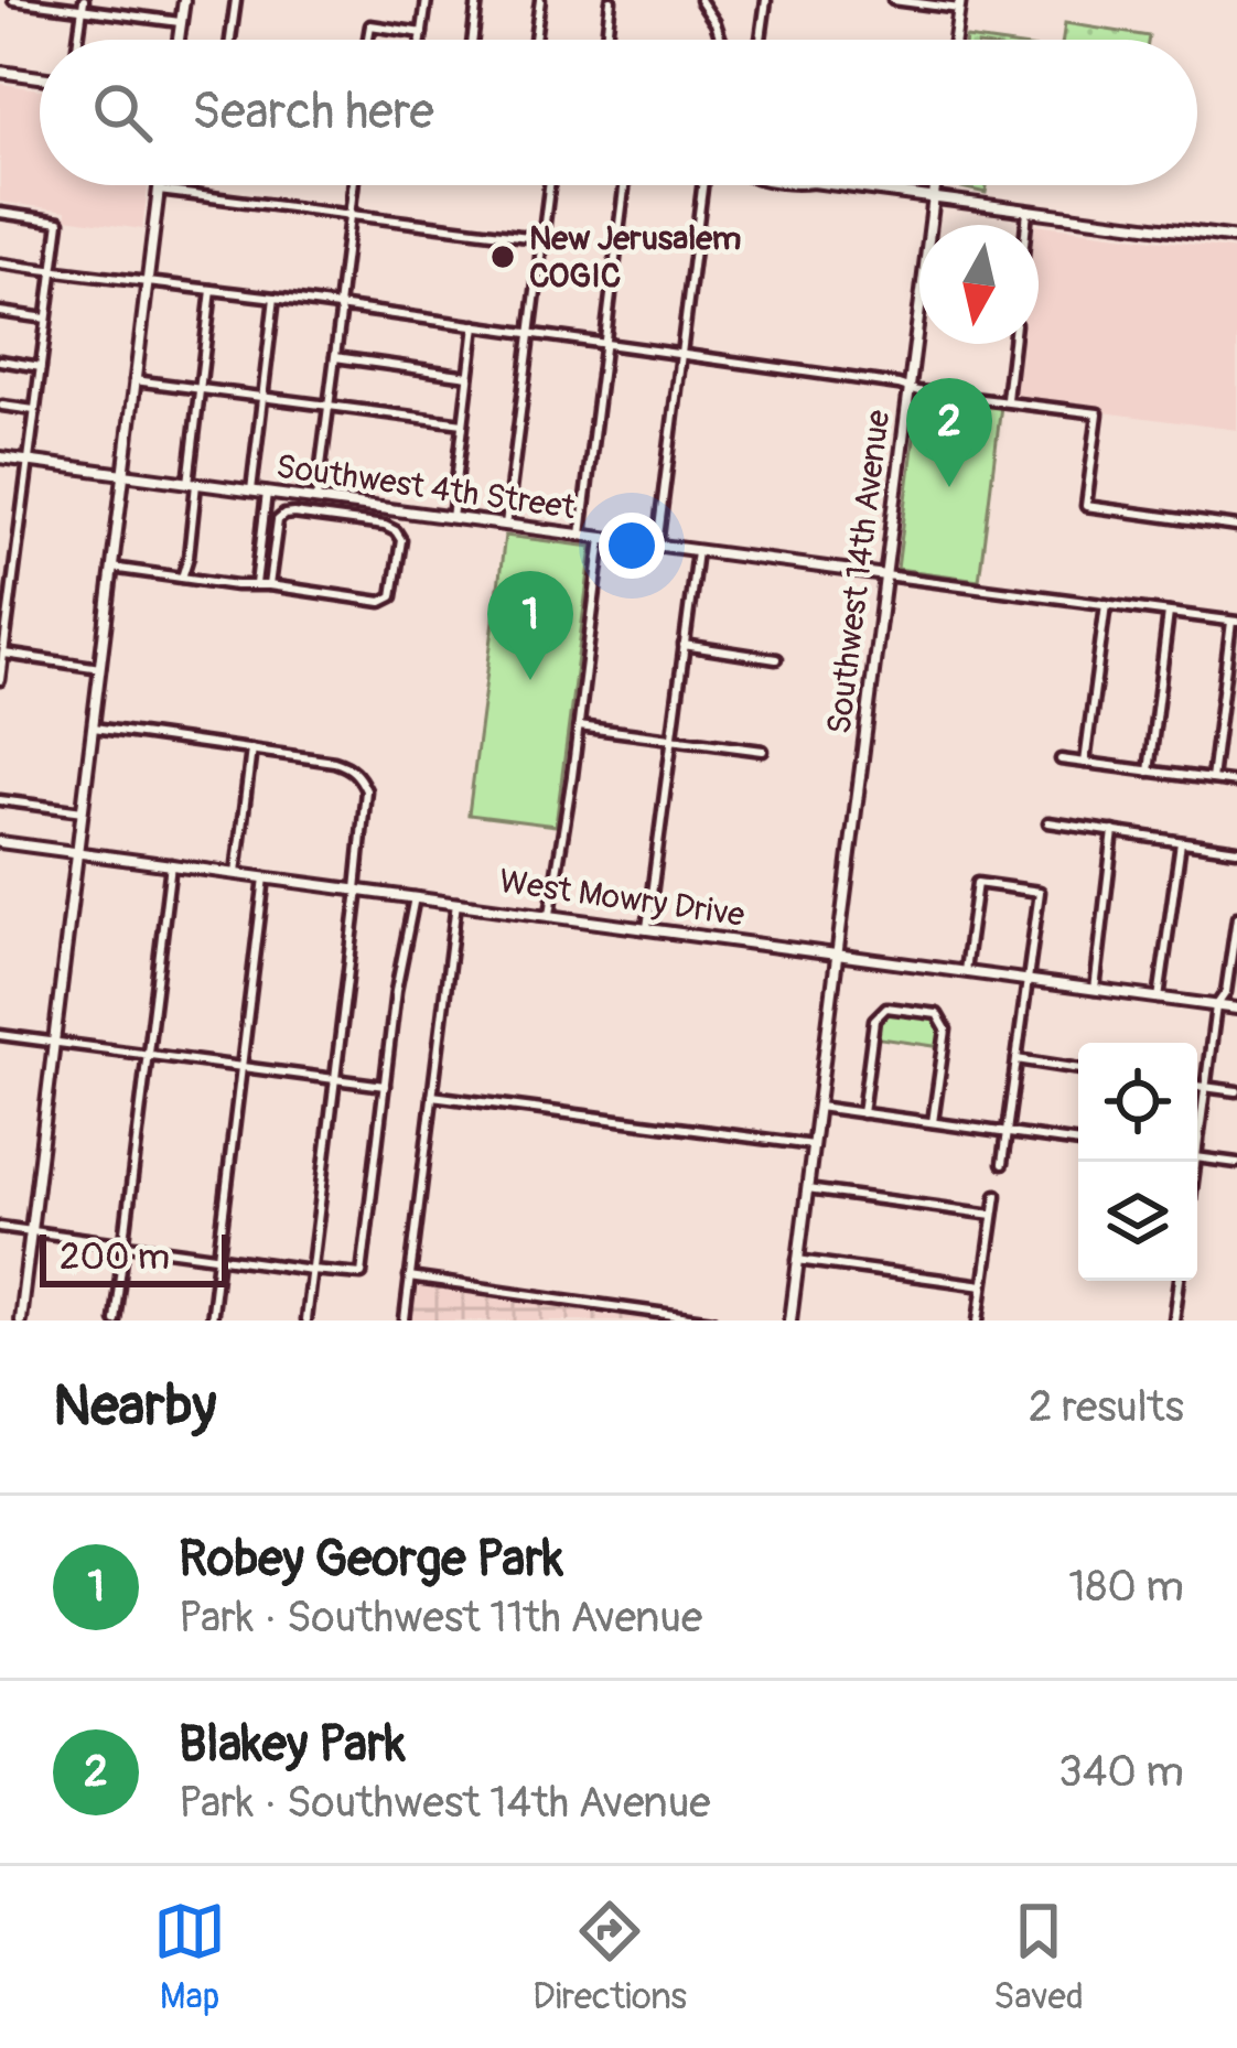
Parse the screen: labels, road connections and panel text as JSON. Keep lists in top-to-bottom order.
{
  "streets": {
    "street": ["Southwest 4th Street", "Southwest 14th Avenue", "West Mowry Drive"]
  },
  "crossings": [
    ["Southwest 4th Street", "Southwest 14th Avenue"],
    ["Southwest 14th Avenue", "West Mowry Drive"]
  ],
  "places": ["New Jerusalem COGIC"],
  "scale_bar": "200 m",
  "north": "bottom",
  "page": {
    "search": "Search here",
    "pins": ["2", "1"],
    "scale": "200 m",
    "heading": ["Nearby", "2 results"],
    "list": [
      {
        "mark": "1",
        "name": "Robey George Park",
        "note": "Park · Southwest 11th Avenue",
        "value": "180 m"
      },
      {
        "mark": "2",
        "name": "Blakey Park",
        "note": "Park · Southwest 14th Avenue",
        "value": "340 m"
      }
    ],
    "nav": ["Map", "Directions", "Saved"]
  }
}
